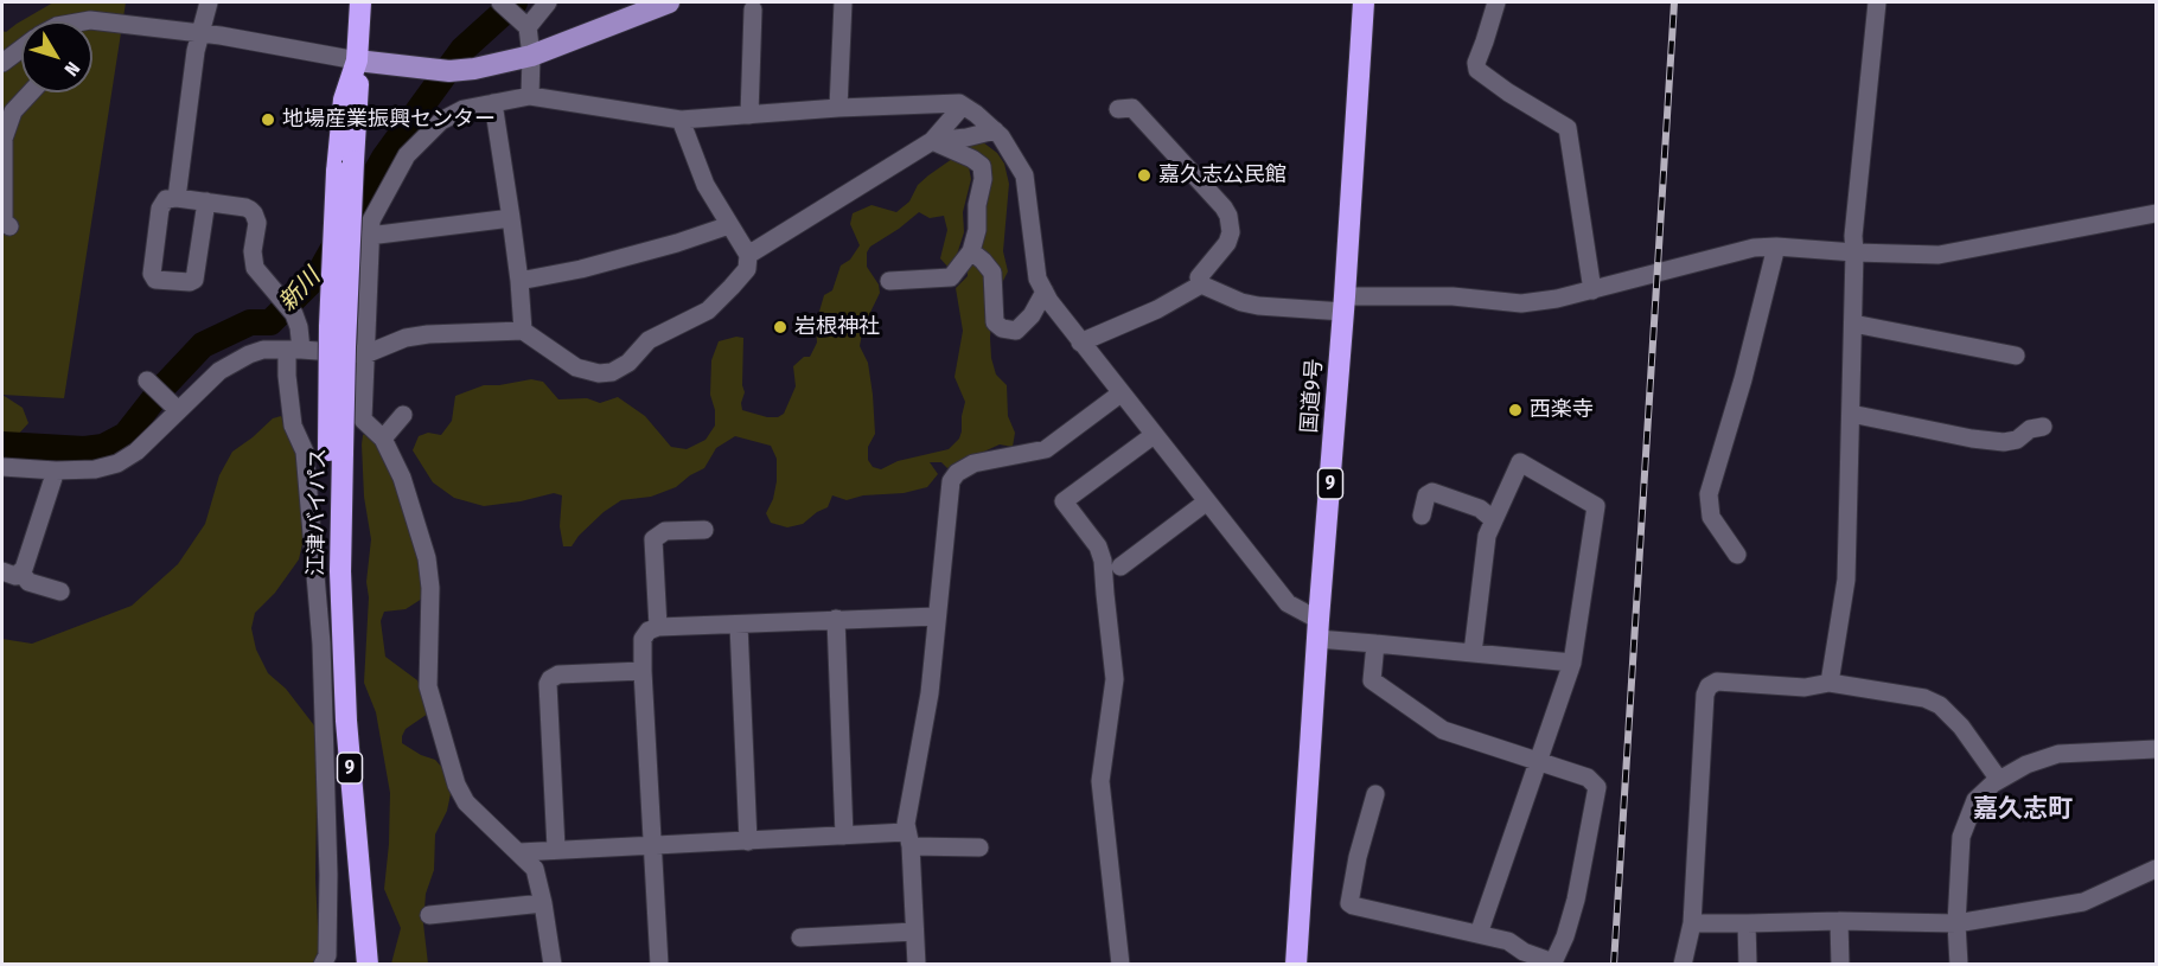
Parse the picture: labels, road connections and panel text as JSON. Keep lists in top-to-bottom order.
{
  "streets": {
    "highway": ["国道9号", "9", "江津バイパス"]
  },
  "districts": ["嘉久志町"],
  "water": ["新川"],
  "places": [
    "地場産業振興センター",
    "嘉久志公民館",
    "岩根神社",
    "西楽寺"
  ],
  "north": "bottom right"
}
